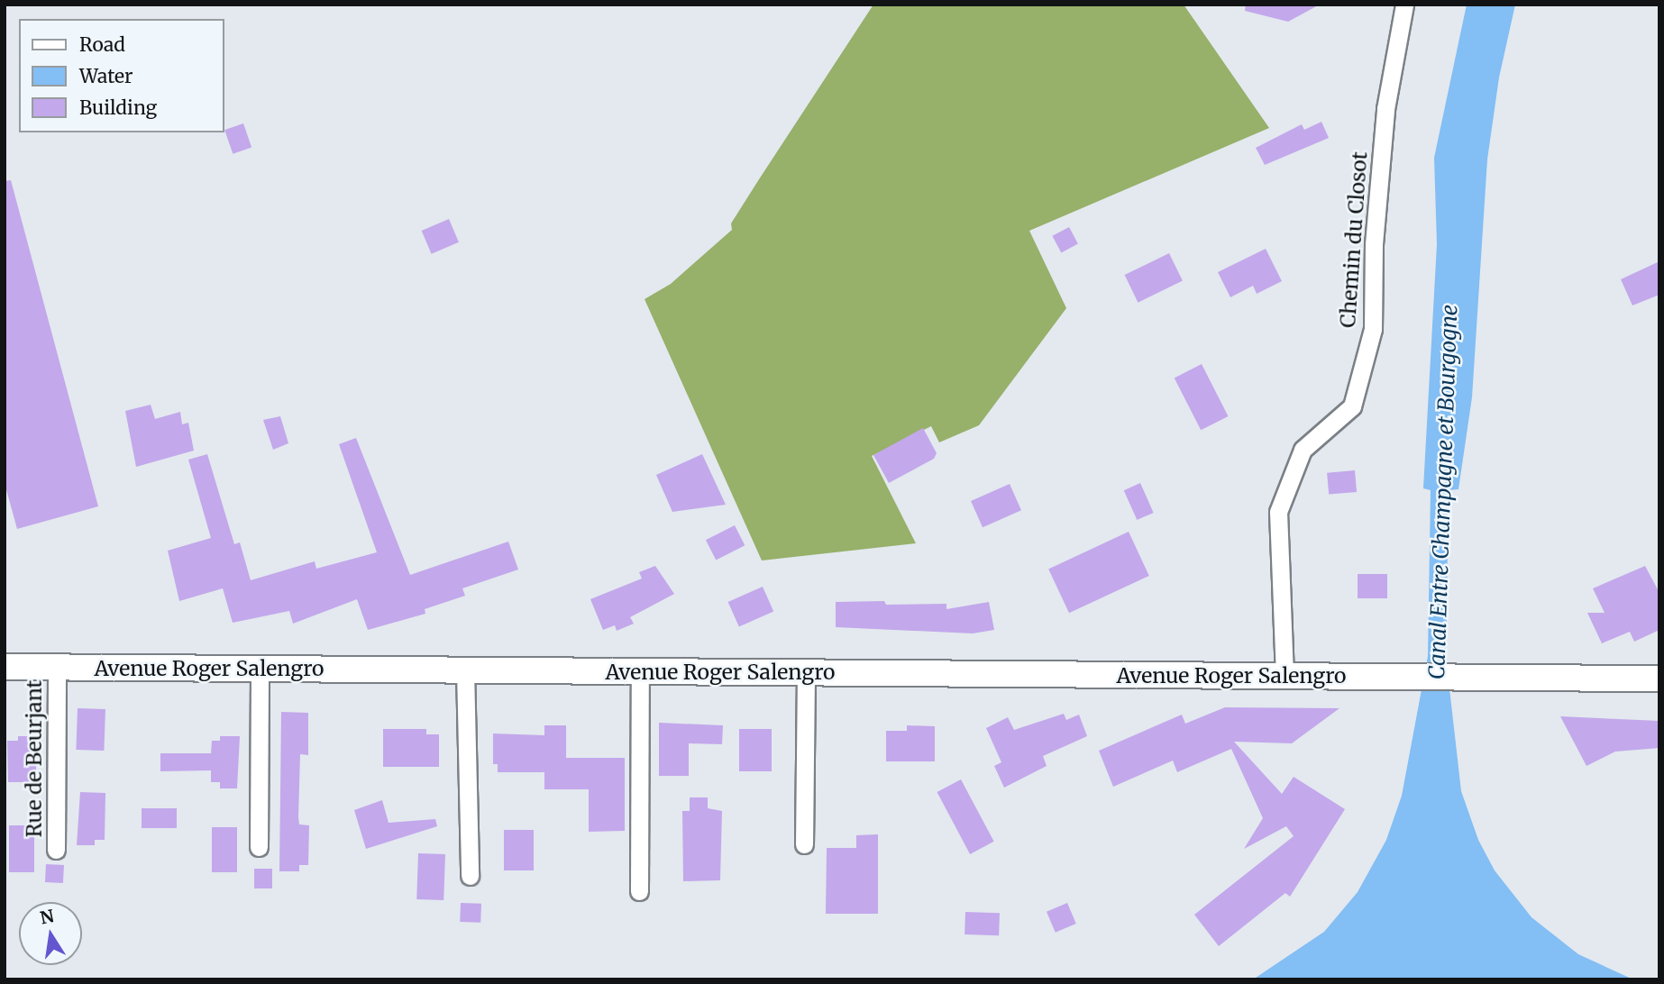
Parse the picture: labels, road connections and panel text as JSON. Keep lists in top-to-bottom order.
{
  "streets": {
    "main road": ["Avenue Roger Salengro"],
    "street": ["Chemin du Closot", "Rue de Beurjant"]
  },
  "crossings": [
    ["Chemin du Closot", "Avenue Roger Salengro"],
    ["Avenue Roger Salengro", "Rue de Beurjant"]
  ],
  "water": ["Canal Entre Champagne et Bourgogne"],
  "legend": ["Road", "Water", "Building"],
  "north": "top"
}
